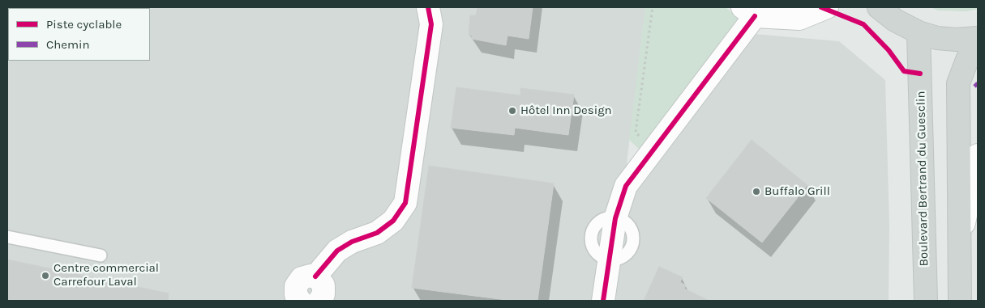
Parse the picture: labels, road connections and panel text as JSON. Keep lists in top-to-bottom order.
{
  "streets": {
    "main road": ["Boulevard Bertrand du Guesclin"]
  },
  "places": ["Hôtel Inn Design", "Buffalo Grill", "Centre commercial Carrefour Laval"],
  "legend": ["Piste cyclable", "Chemin"]
}
